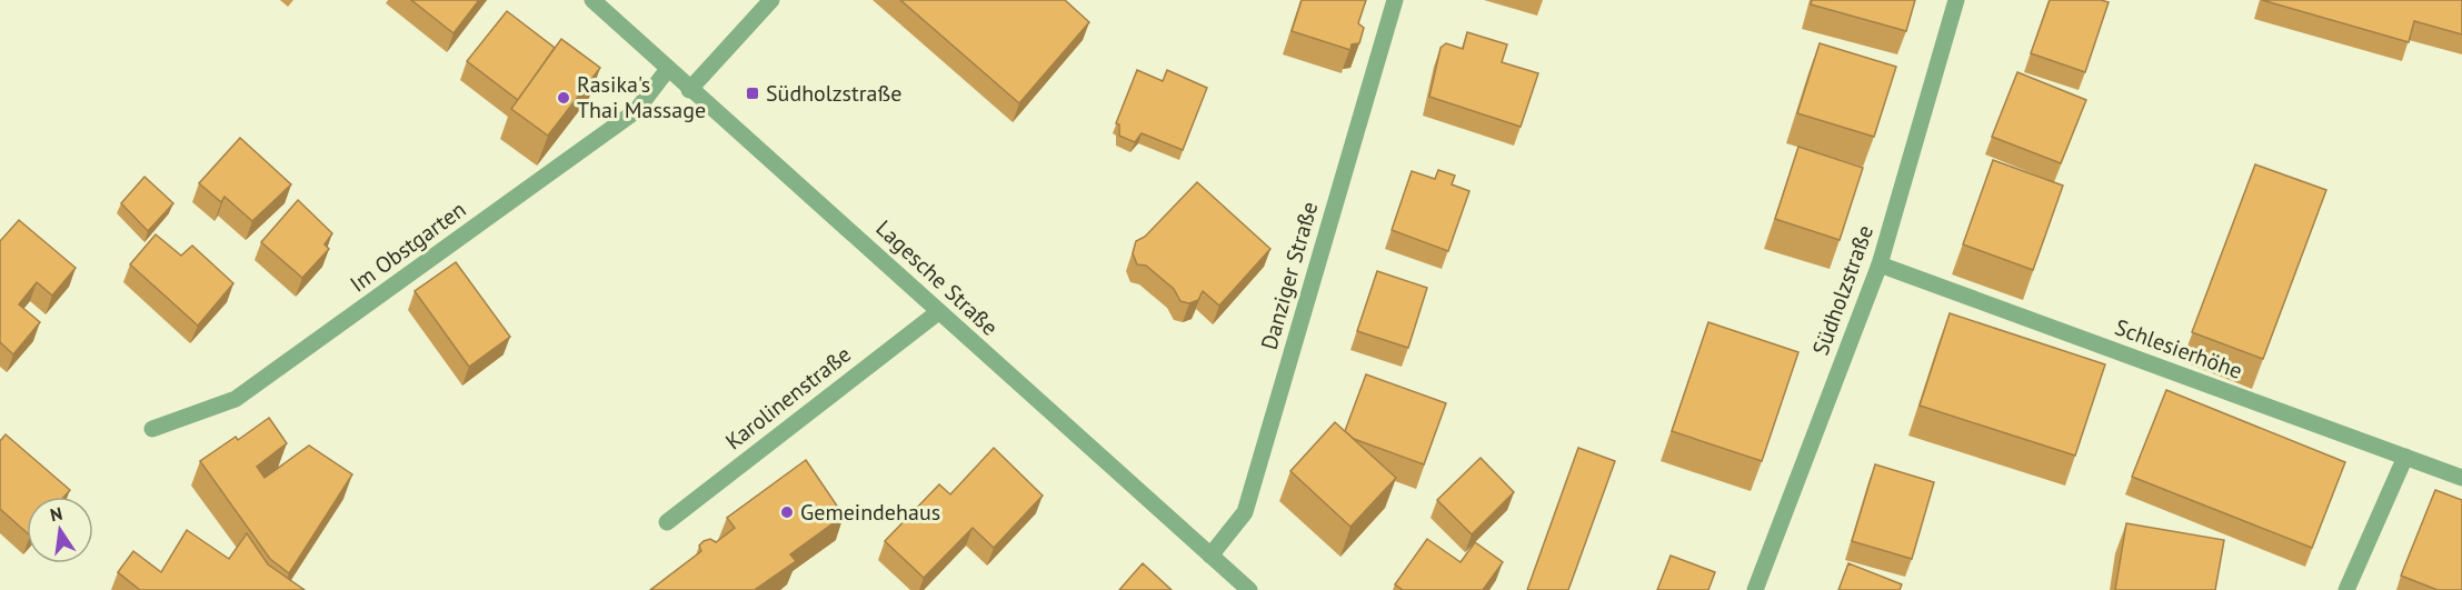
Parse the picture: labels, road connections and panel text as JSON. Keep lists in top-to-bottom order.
{
  "streets": {
    "street": [
      "Im Obstgarten",
      "Danziger Straße",
      "Lagesche Straße",
      "Südholzstraße",
      "Schlesierhöhe",
      "Karolinenstraße"
    ]
  },
  "crossings": [
    ["Im Obstgarten", "Lagesche Straße"],
    ["Danziger Straße", "Lagesche Straße"],
    ["Lagesche Straße", "Karolinenstraße"],
    ["Südholzstraße", "Schlesierhöhe"]
  ],
  "places": {
    "transit": ["Südholzstraße"],
    "other": ["Rasika's Thai Massage", "Gemeindehaus"]
  },
  "north": "top"
}
